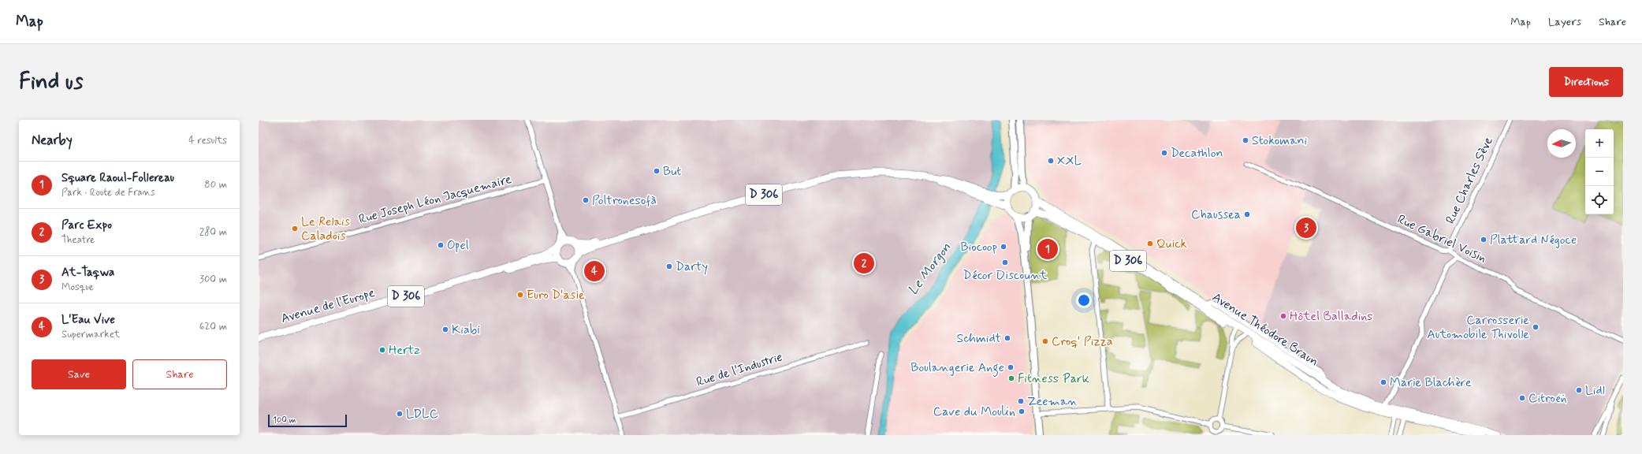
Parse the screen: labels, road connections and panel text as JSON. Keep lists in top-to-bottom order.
{
  "streets": {
    "main road": ["D 306", "Avenue de l'Europe", "Avenue Théodore Braun"],
    "street": [
      "Rue Charles Sève",
      "Rue Joseph Léon Jacquemaire",
      "Rue Gabriel Voisin",
      "Rue de l'Industrie"
    ]
  },
  "crossings": [
    ["Rue Charles Sève", "Rue Gabriel Voisin"],
    ["D 306", "Avenue de l'Europe"],
    ["D 306", "Avenue Théodore Braun"]
  ],
  "water": ["Le Morgon"],
  "places": [
    "Stokomani",
    "Decathlon",
    "XXL",
    "But",
    "Poltronesofà",
    "Chaussea",
    "Le Relais Caladois",
    "Plattard Négoce",
    "Quick",
    "Opel",
    "Biocoop",
    "Décor Discount",
    "Darty",
    "Euro D'asie",
    "Hôtel Balladins",
    "Carrosserie Automobile Thivolle",
    "Kiabi",
    "Schmidt",
    "Croq' Pizza",
    "Hertz",
    "Boulangerie Ange",
    "Fitness Park",
    "Marie Blachère",
    "Lidl",
    "Citroën",
    "Zeeman",
    "Cave du Moulin",
    "LDLC"
  ],
  "scale_bar": "100 m",
  "north": "left",
  "page": {
    "header": "Map",
    "nav": ["Map", "Layers", "Share"],
    "buttons": [
      "Directions",
      ["Save", "Share"]
    ],
    "title": "Find us",
    "heading": ["Nearby", "4 results"],
    "map_buttons": ["+", "−"],
    "list": [
      {
        "mark": "1",
        "name": "Square Raoul-Follereau",
        "note": "Park · Route de Frans",
        "value": "80 m"
      },
      {
        "mark": "2",
        "name": "Parc Expo",
        "note": "Theatre",
        "value": "280 m"
      },
      {
        "mark": "3",
        "name": "At-Taqwa",
        "note": "Mosque",
        "value": "300 m"
      },
      {
        "mark": "4",
        "name": "L'Eau Vive",
        "note": "Supermarket",
        "value": "620 m"
      }
    ],
    "pins": [
      "3",
      "1",
      "2",
      "4"
    ],
    "scale": "100 m"
  }
}
